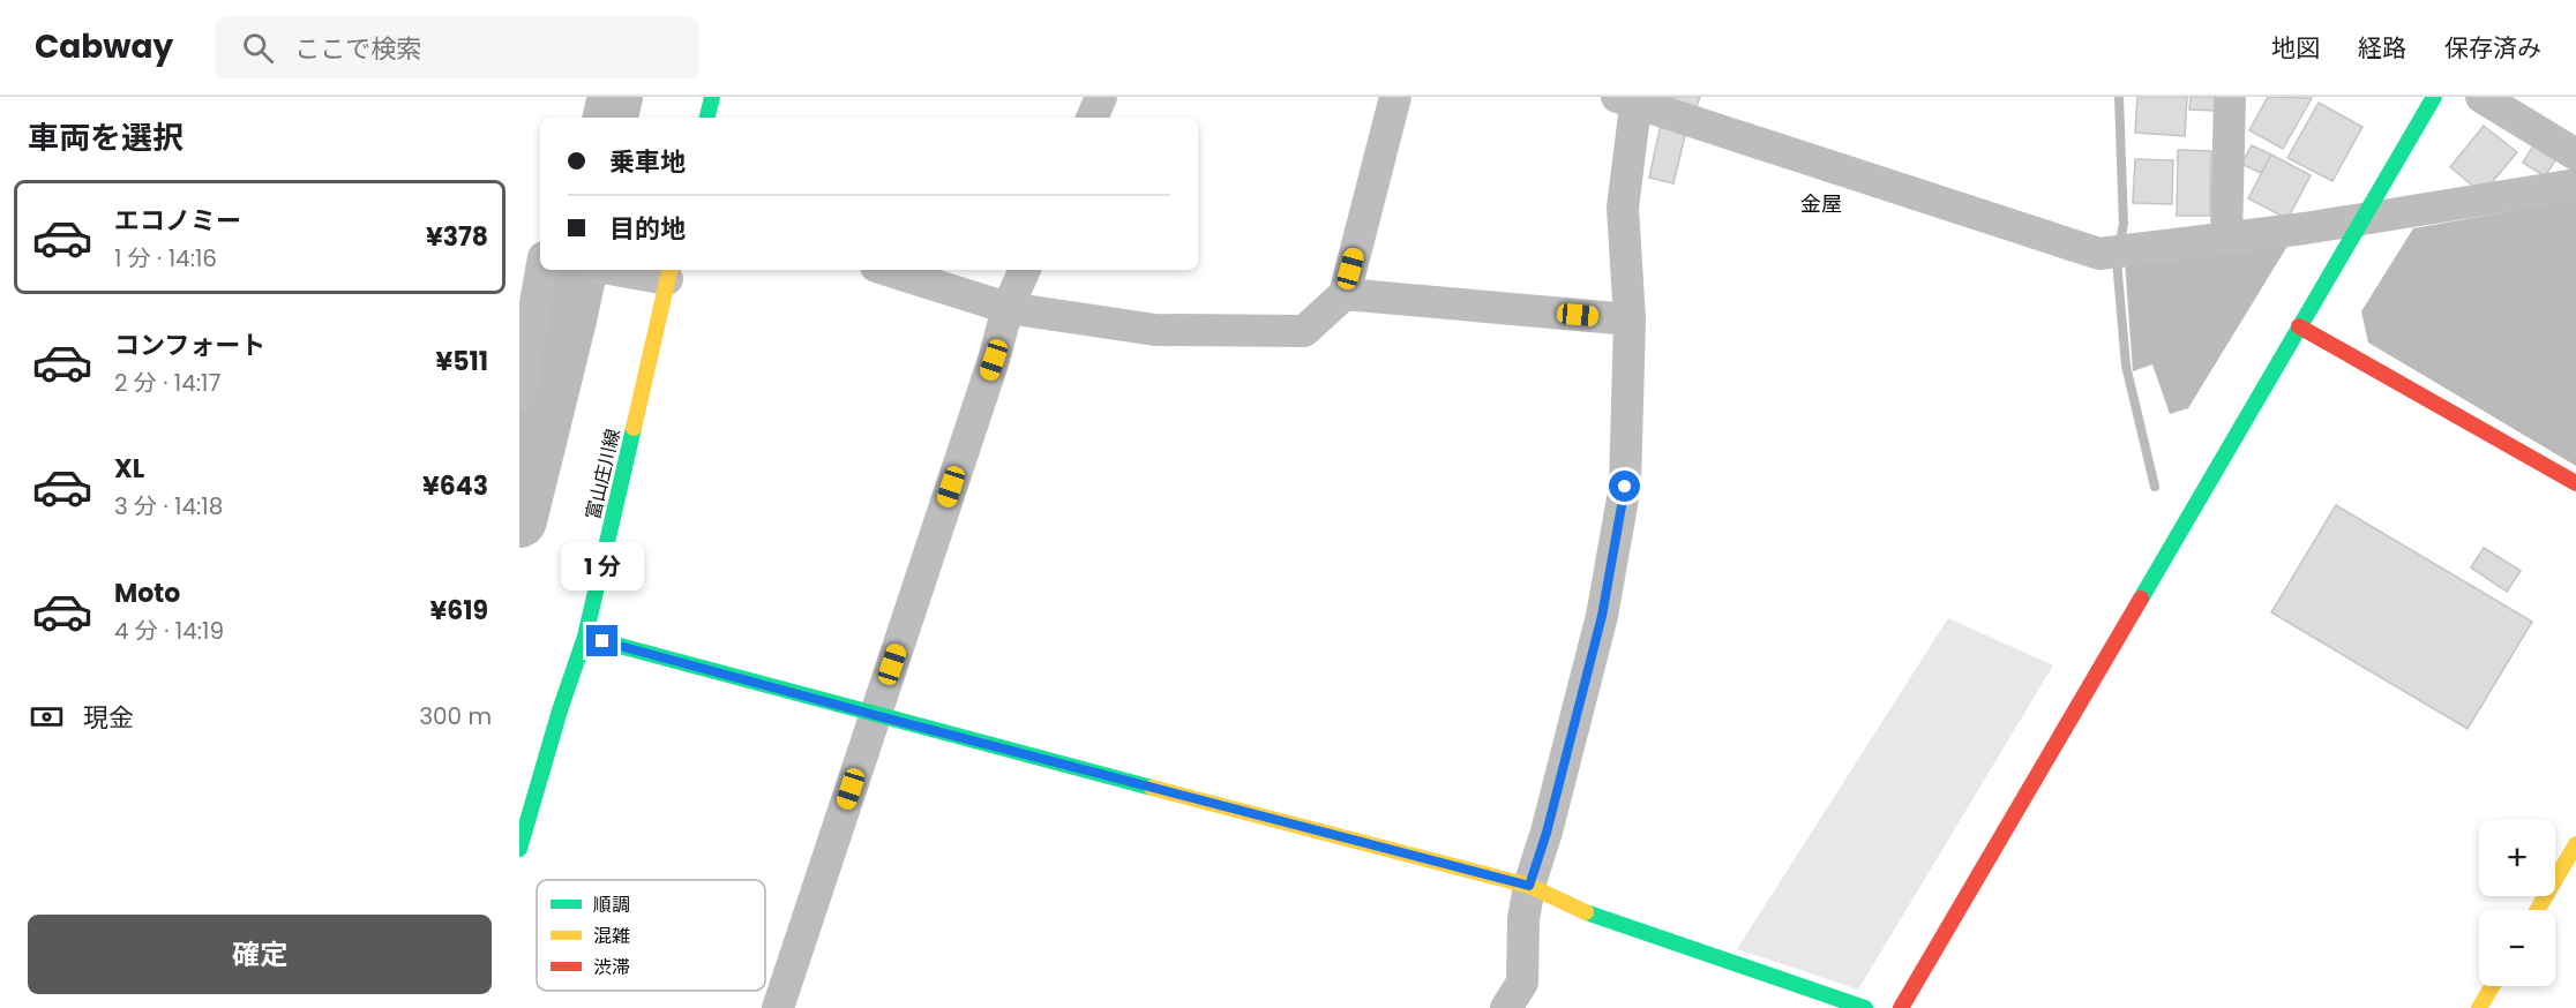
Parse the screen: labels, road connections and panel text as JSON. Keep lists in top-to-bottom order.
{
  "streets": {
    "street": ["富山庄川線"]
  },
  "districts": ["金屋"],
  "legend": ["順調", "混雑", "渋滞"],
  "page": {
    "header": "Cabway",
    "search": "ここで検索",
    "nav": ["地図", "経路", "保存済み"],
    "heading": "車両を選択",
    "banner": ["乗車地", "目的地"],
    "list": [
      {
        "name": "エコノミー",
        "note": "1 分 · 14:16",
        "value": "¥378"
      },
      {
        "name": "コンフォート",
        "note": "2 分 · 14:17",
        "value": "¥511"
      },
      {
        "name": "XL",
        "note": "3 分 · 14:18",
        "value": "¥643"
      },
      {
        "name": "Moto",
        "note": "4 分 · 14:19",
        "value": "¥619"
      }
    ],
    "bubble": "1 分",
    "pay": ["現金", "300 m"],
    "map_buttons": ["+", "−"],
    "buttons": "確定"
  }
}
